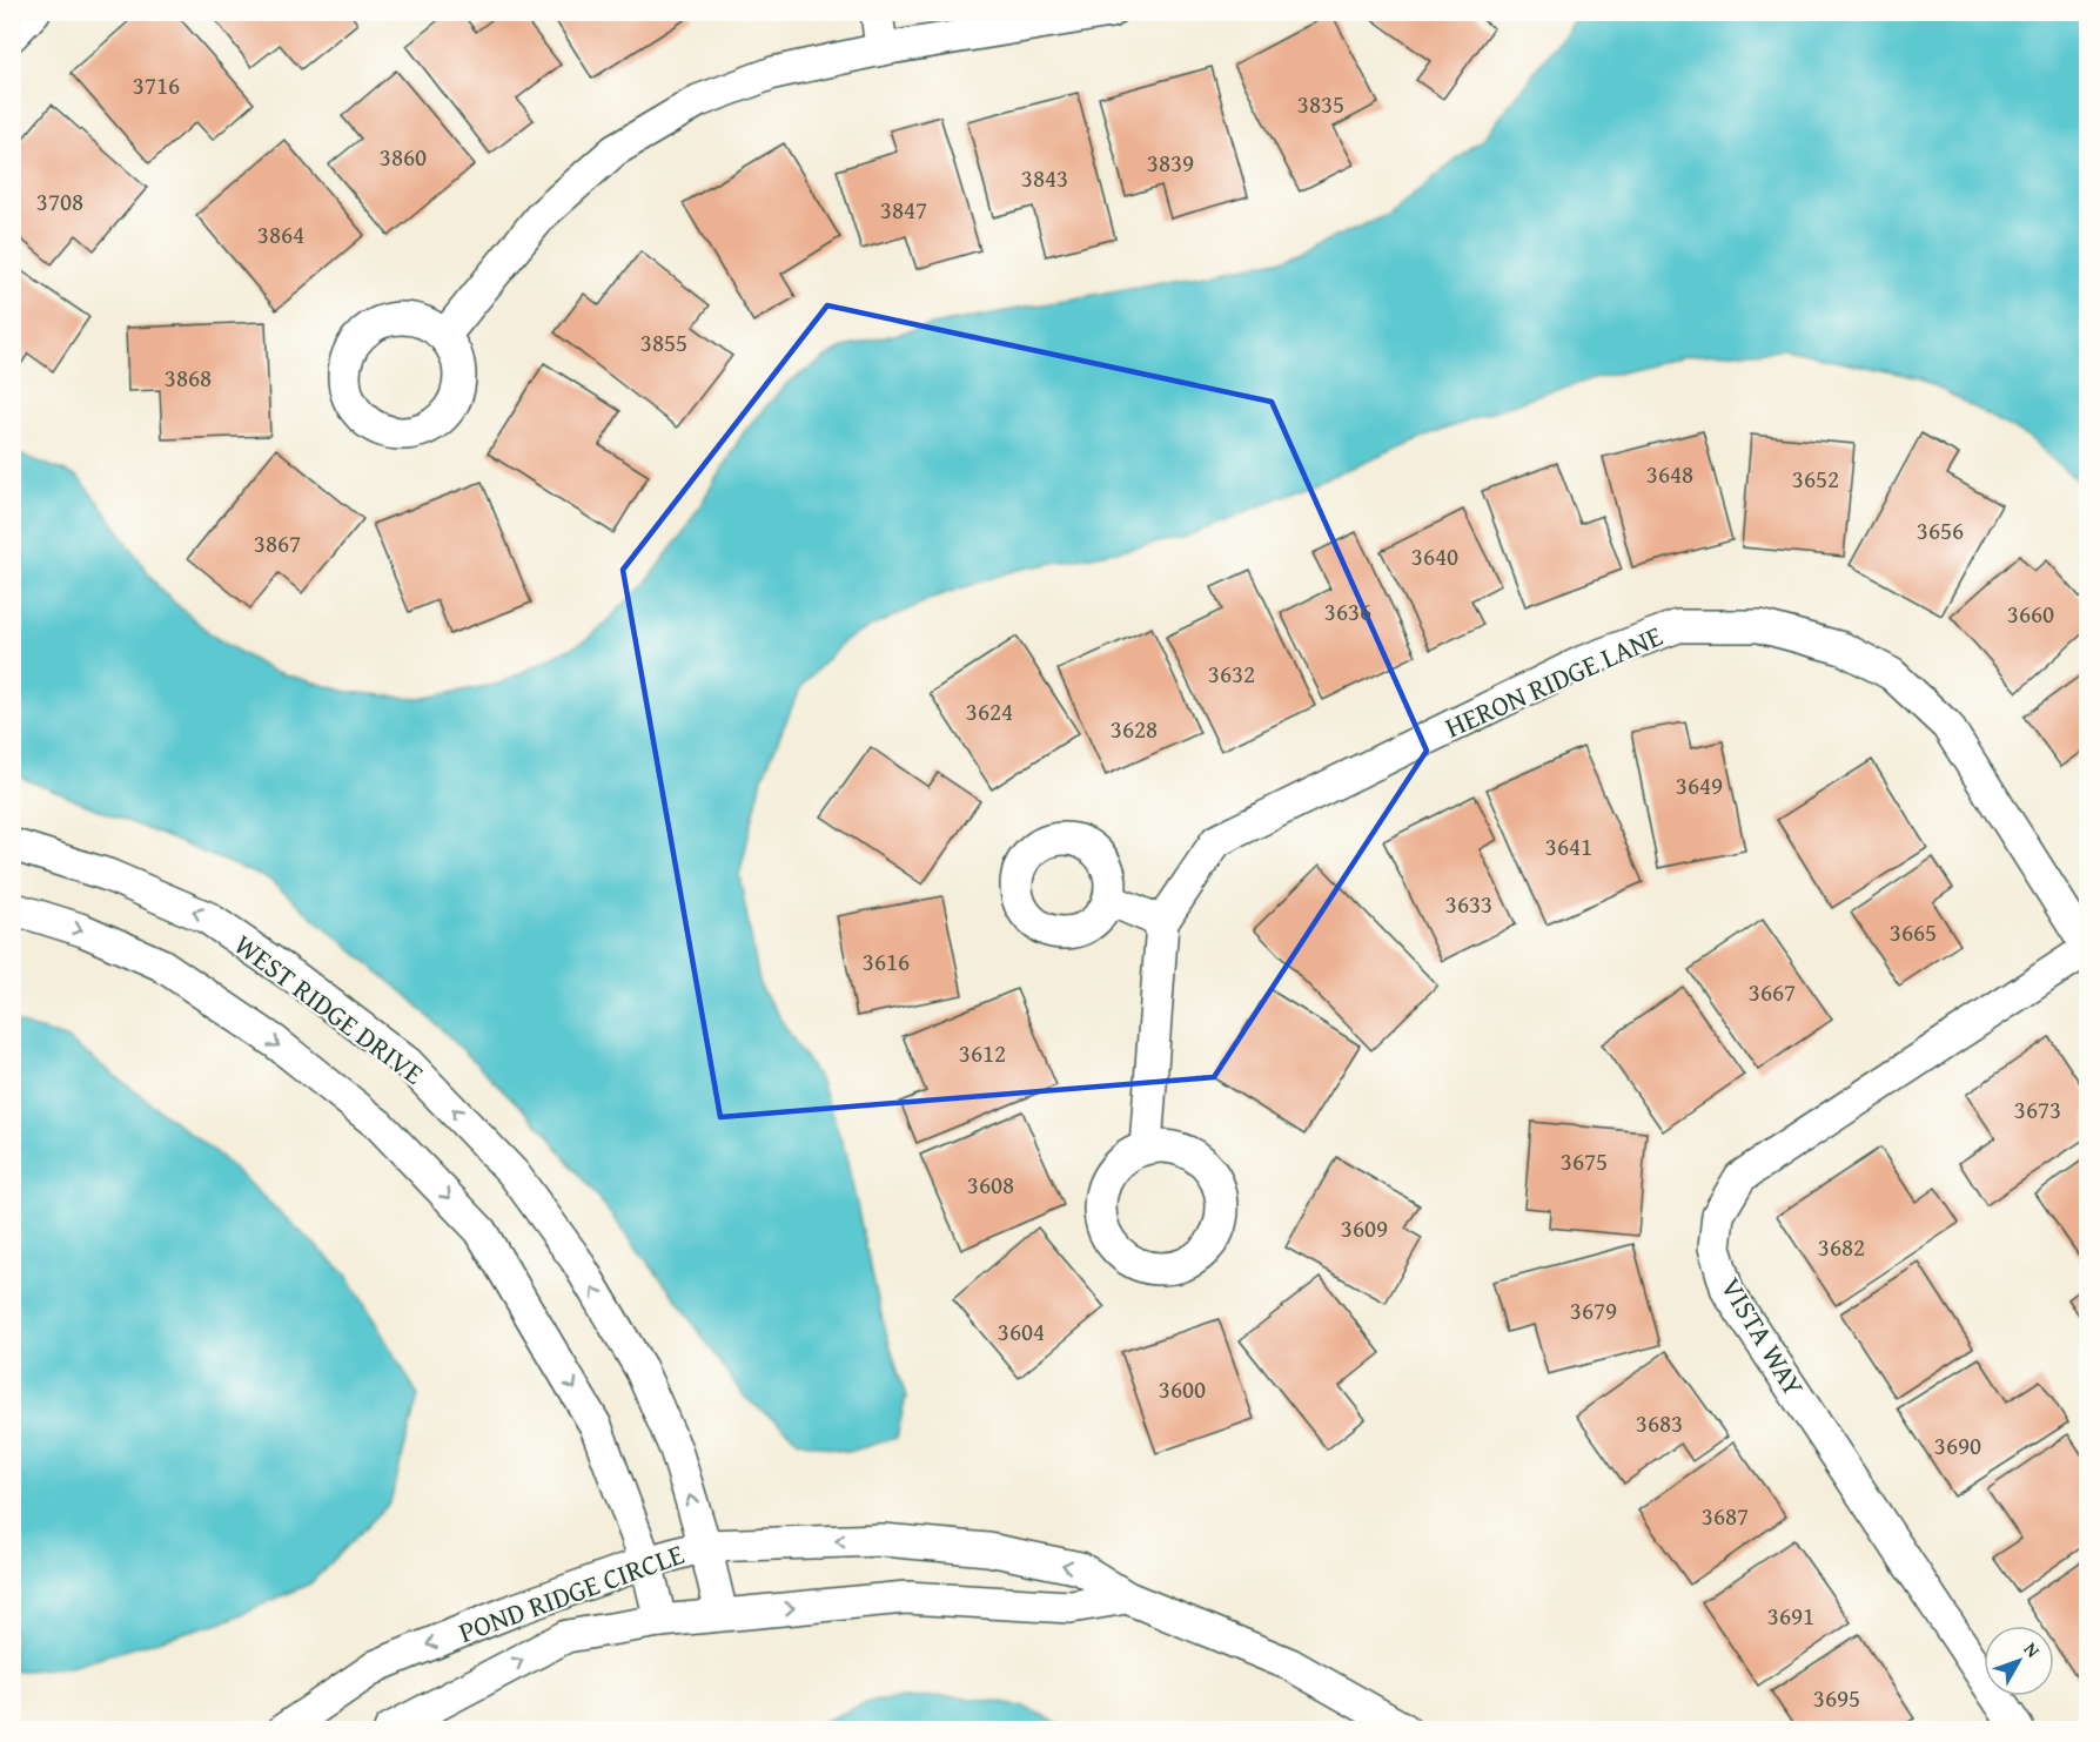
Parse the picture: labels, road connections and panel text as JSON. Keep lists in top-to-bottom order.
{
  "streets": {
    "street": [
      "HERON RIDGE LANE",
      "WEST RIDGE DRIVE",
      "VISTA WAY",
      "POND RIDGE CIRCLE"
    ]
  },
  "crossings": [
    ["HERON RIDGE LANE", "VISTA WAY"],
    ["WEST RIDGE DRIVE", "POND RIDGE CIRCLE"]
  ],
  "house_numbers": [
    "3716",
    "3835",
    "3860",
    "3839",
    "3843",
    "3708",
    "3847",
    "3864",
    "3855",
    "3868",
    "3648",
    "3652",
    "3656",
    "3867",
    "3640",
    "3636",
    "3660",
    "3632",
    "3624",
    "3628",
    "3649",
    "3641",
    "3633",
    "3665",
    "3616",
    "3667",
    "3612",
    "3673",
    "3675",
    "3608",
    "3609",
    "3682",
    "3679",
    "3604",
    "3600",
    "3683",
    "3690",
    "3687",
    "3691",
    "3695"
  ],
  "north": "top right"
}
